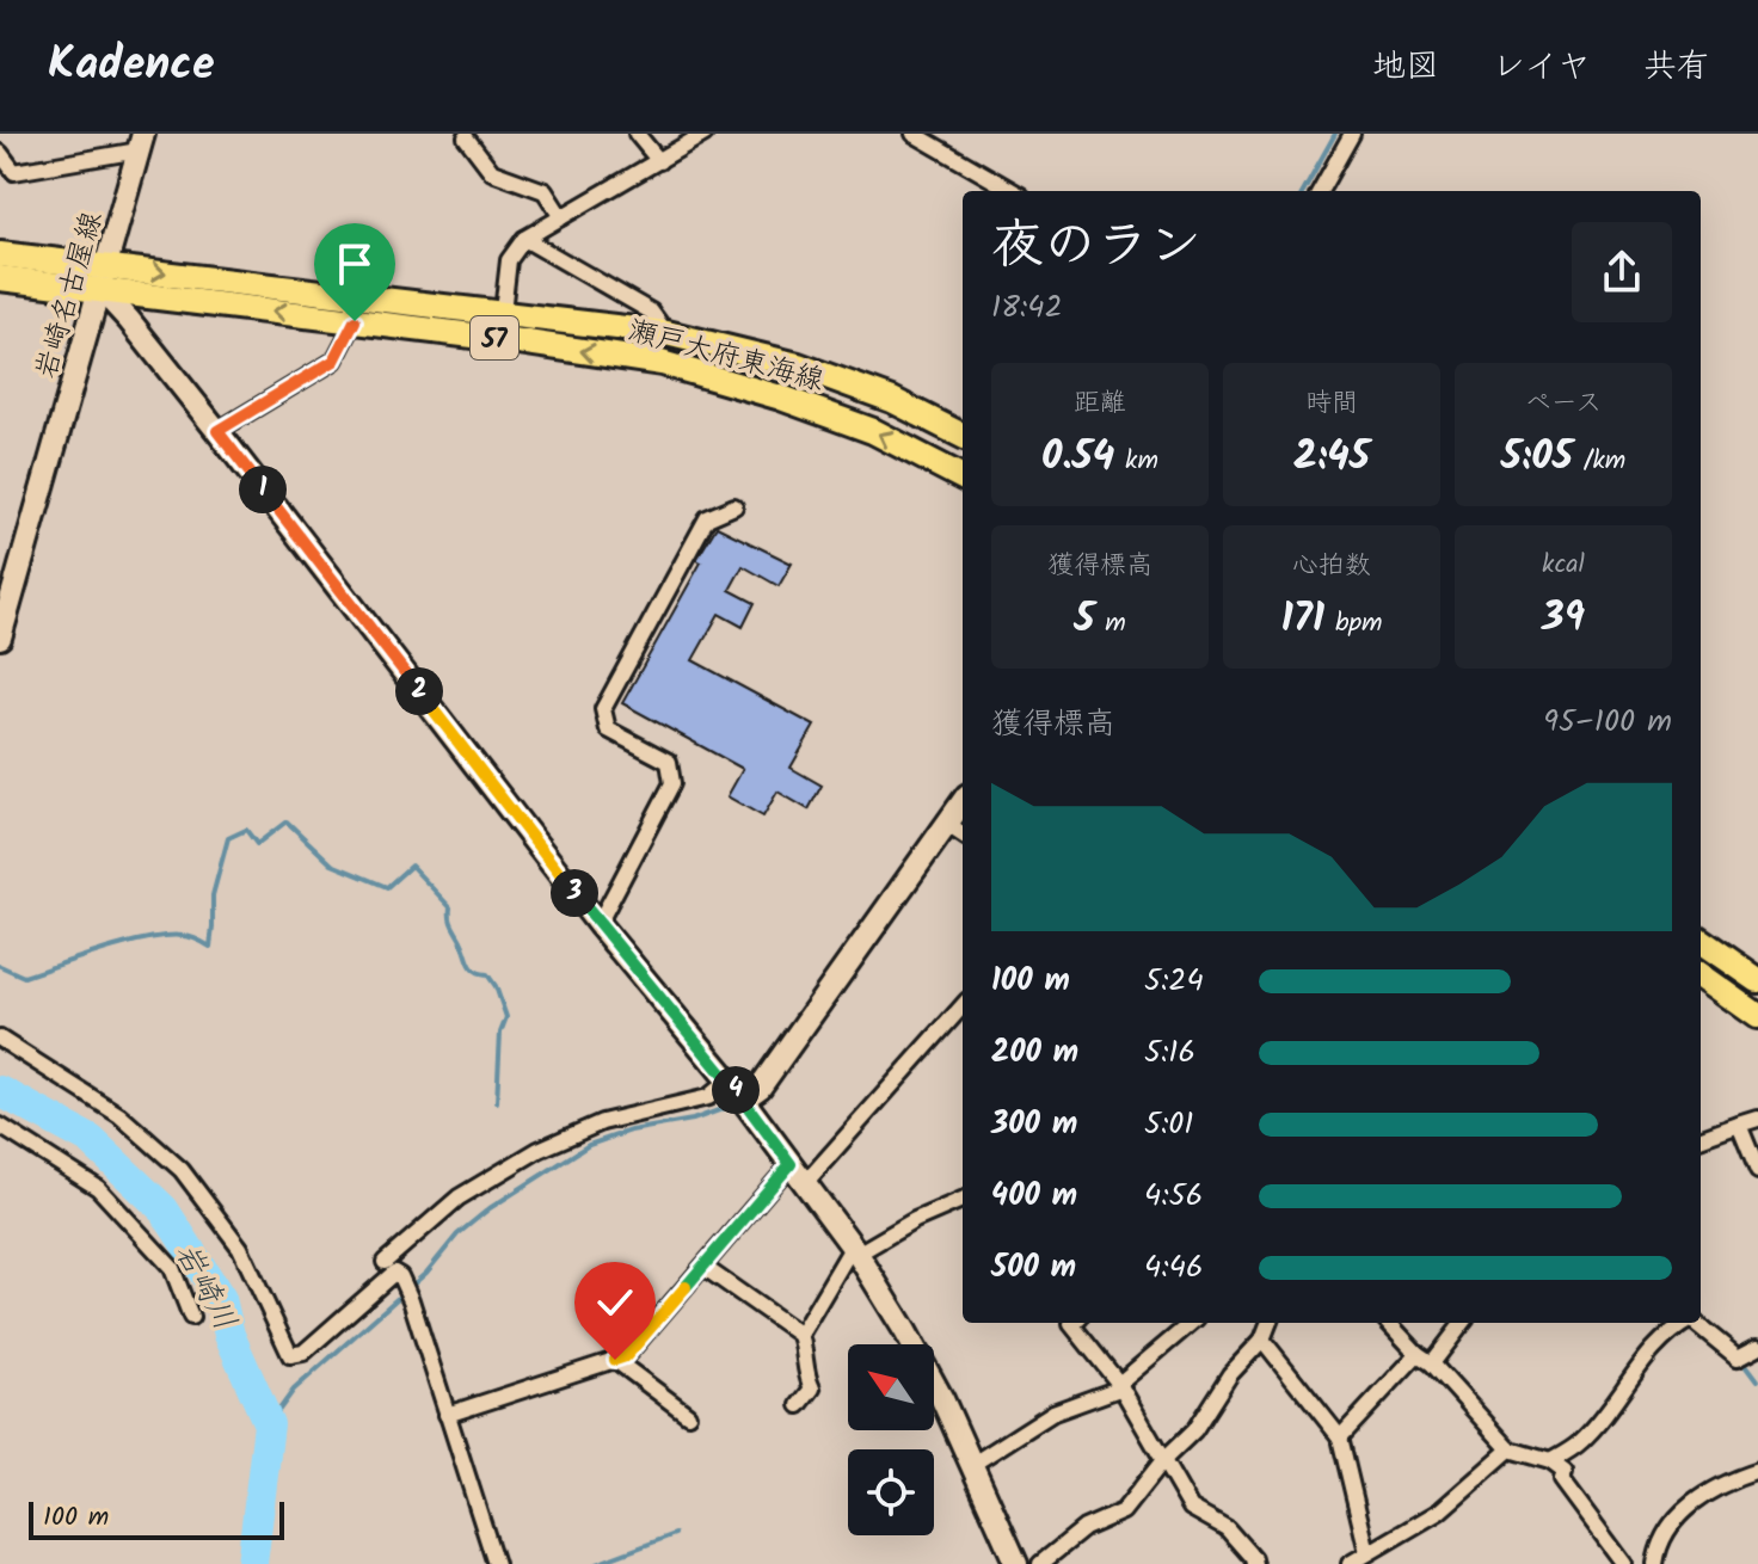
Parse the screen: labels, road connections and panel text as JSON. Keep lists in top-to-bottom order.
{
  "streets": {
    "main road": ["57", "瀬戸大府東海線"],
    "street": ["岩崎名古屋線"]
  },
  "crossings": [
    ["岩崎名古屋線", "瀬戸大府東海線"]
  ],
  "water": ["岩崎川"],
  "scale_bar": "100 m",
  "north": "top left",
  "page": {
    "header": "Kadence",
    "nav": ["地図", "レイヤ", "共有"],
    "heading": ["夜のラン", "18:42"],
    "stats": [
      ["距離", "0.54 km"],
      ["時間", "2:45"],
      ["ペース", "5:05 /km"],
      ["獲得標高", "5 m"],
      ["心拍数", "171 bpm"],
      ["kcal", "39"]
    ],
    "pins": [
      "1",
      "2",
      "3",
      "4"
    ],
    "chart": ["獲得標高", "95–100 m"],
    "list": [
      {
        "name": "100 m",
        "note": "5:24"
      },
      {
        "name": "200 m",
        "note": "5:16"
      },
      {
        "name": "300 m",
        "note": "5:01"
      },
      {
        "name": "400 m",
        "note": "4:56"
      },
      {
        "name": "500 m",
        "note": "4:46"
      }
    ],
    "scale": "100 m"
  }
}
